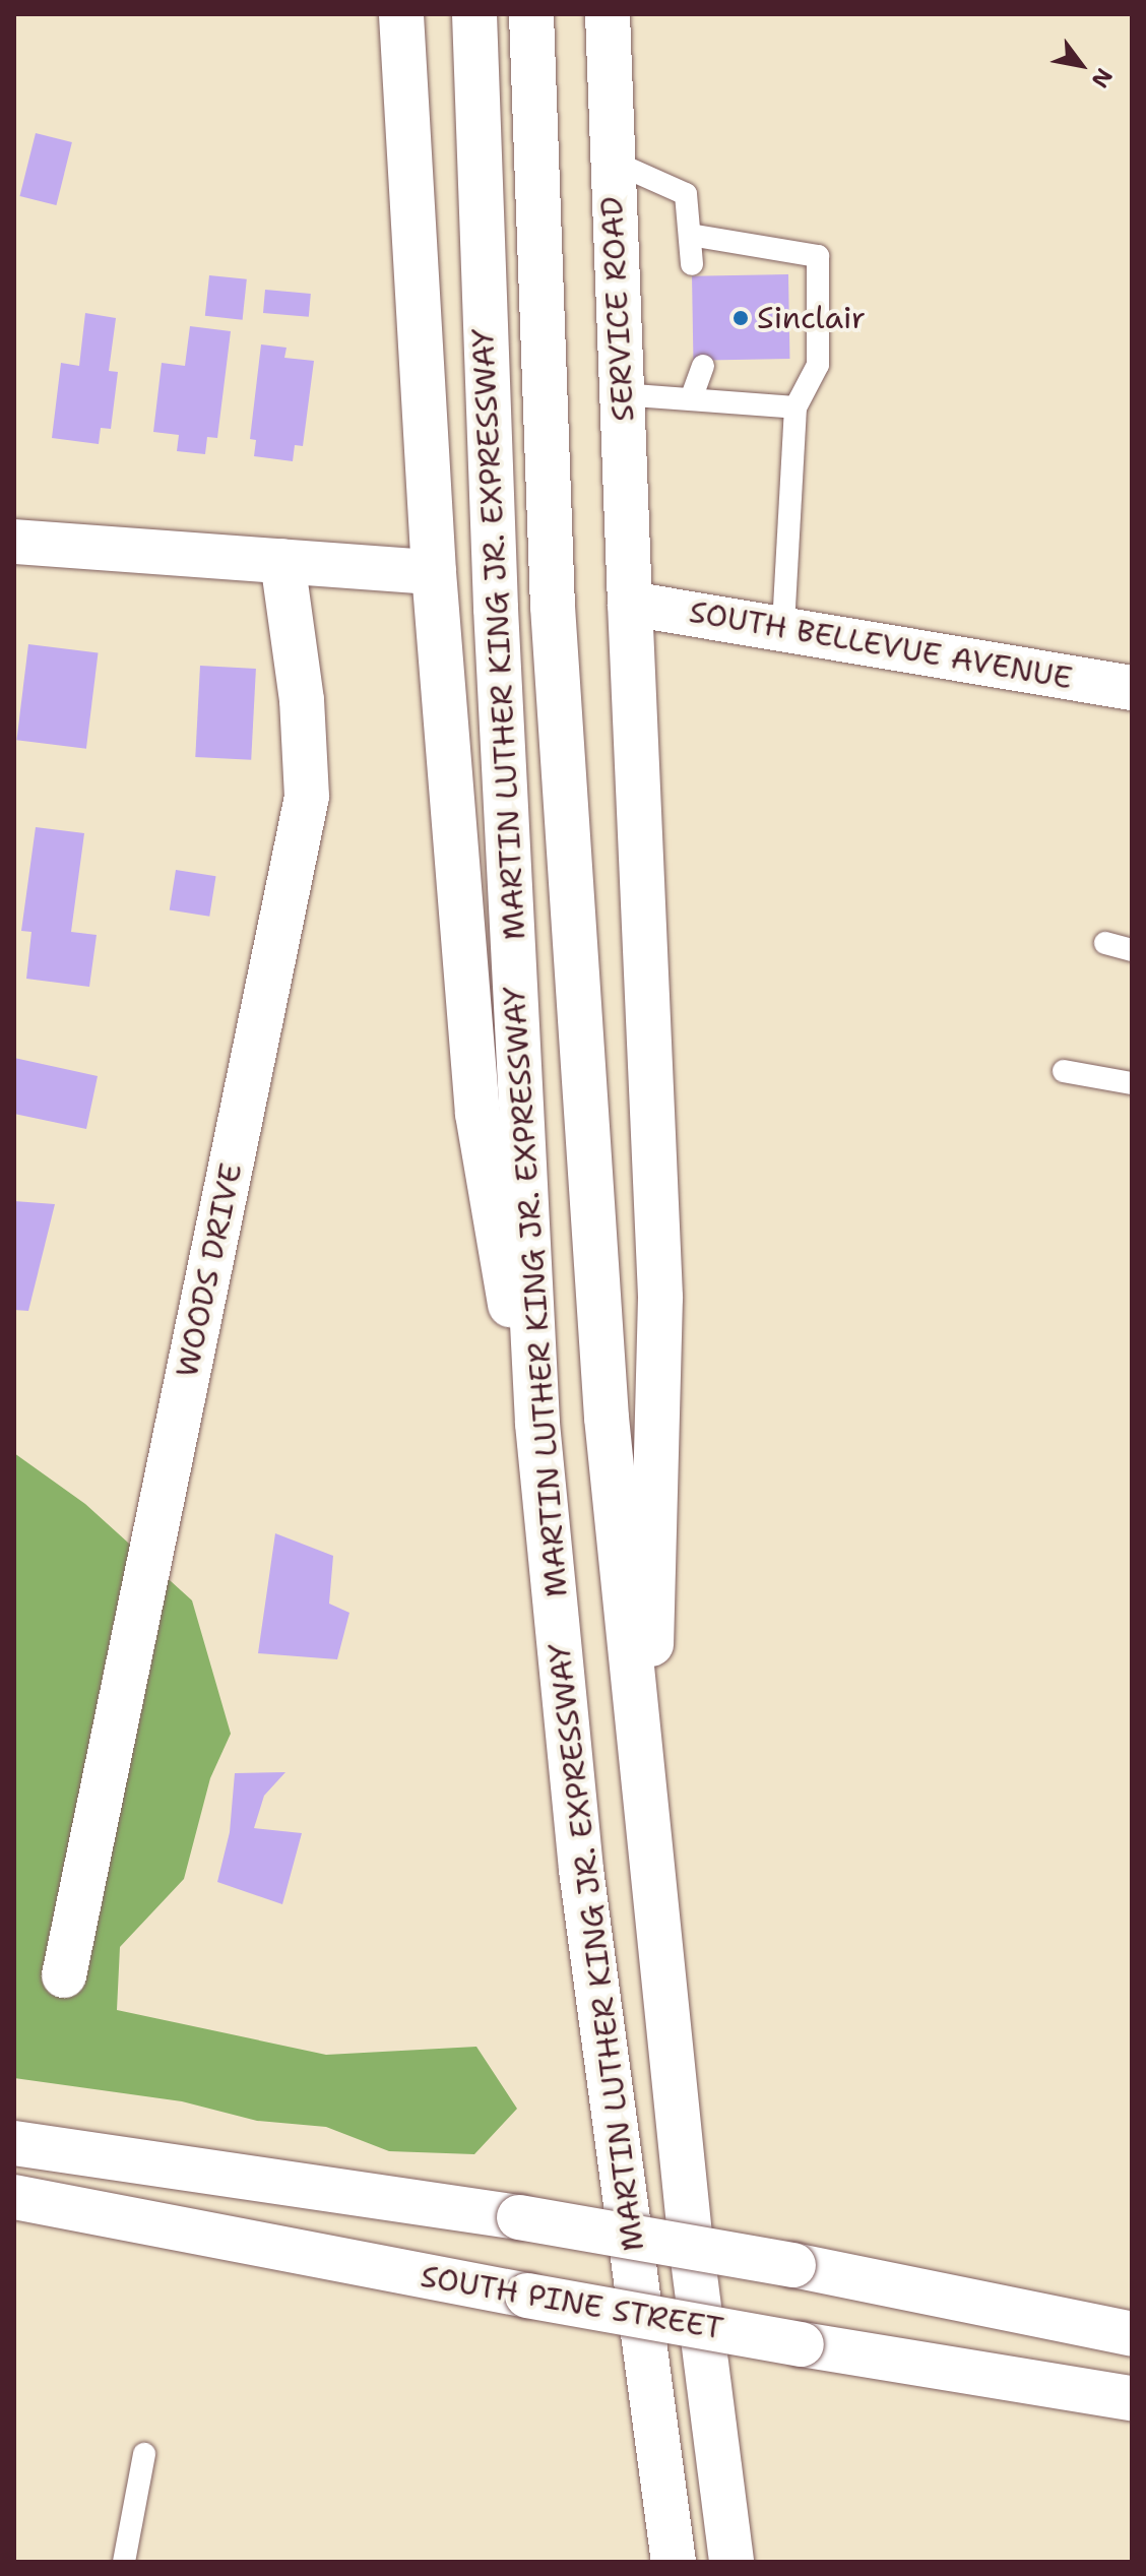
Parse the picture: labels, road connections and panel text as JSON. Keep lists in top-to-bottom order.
{
  "streets": {
    "main road": [
      "SERVICE ROAD",
      "MARTIN LUTHER KING JR. EXPRESSWAY",
      "SOUTH BELLEVUE AVENUE",
      "WOODS DRIVE",
      "SOUTH PINE STREET"
    ]
  },
  "crossings": [
    ["SERVICE ROAD", "MARTIN LUTHER KING JR. EXPRESSWAY"],
    ["SERVICE ROAD", "SOUTH BELLEVUE AVENUE"]
  ],
  "places": ["Sinclair"],
  "north": "bottom right"
}
